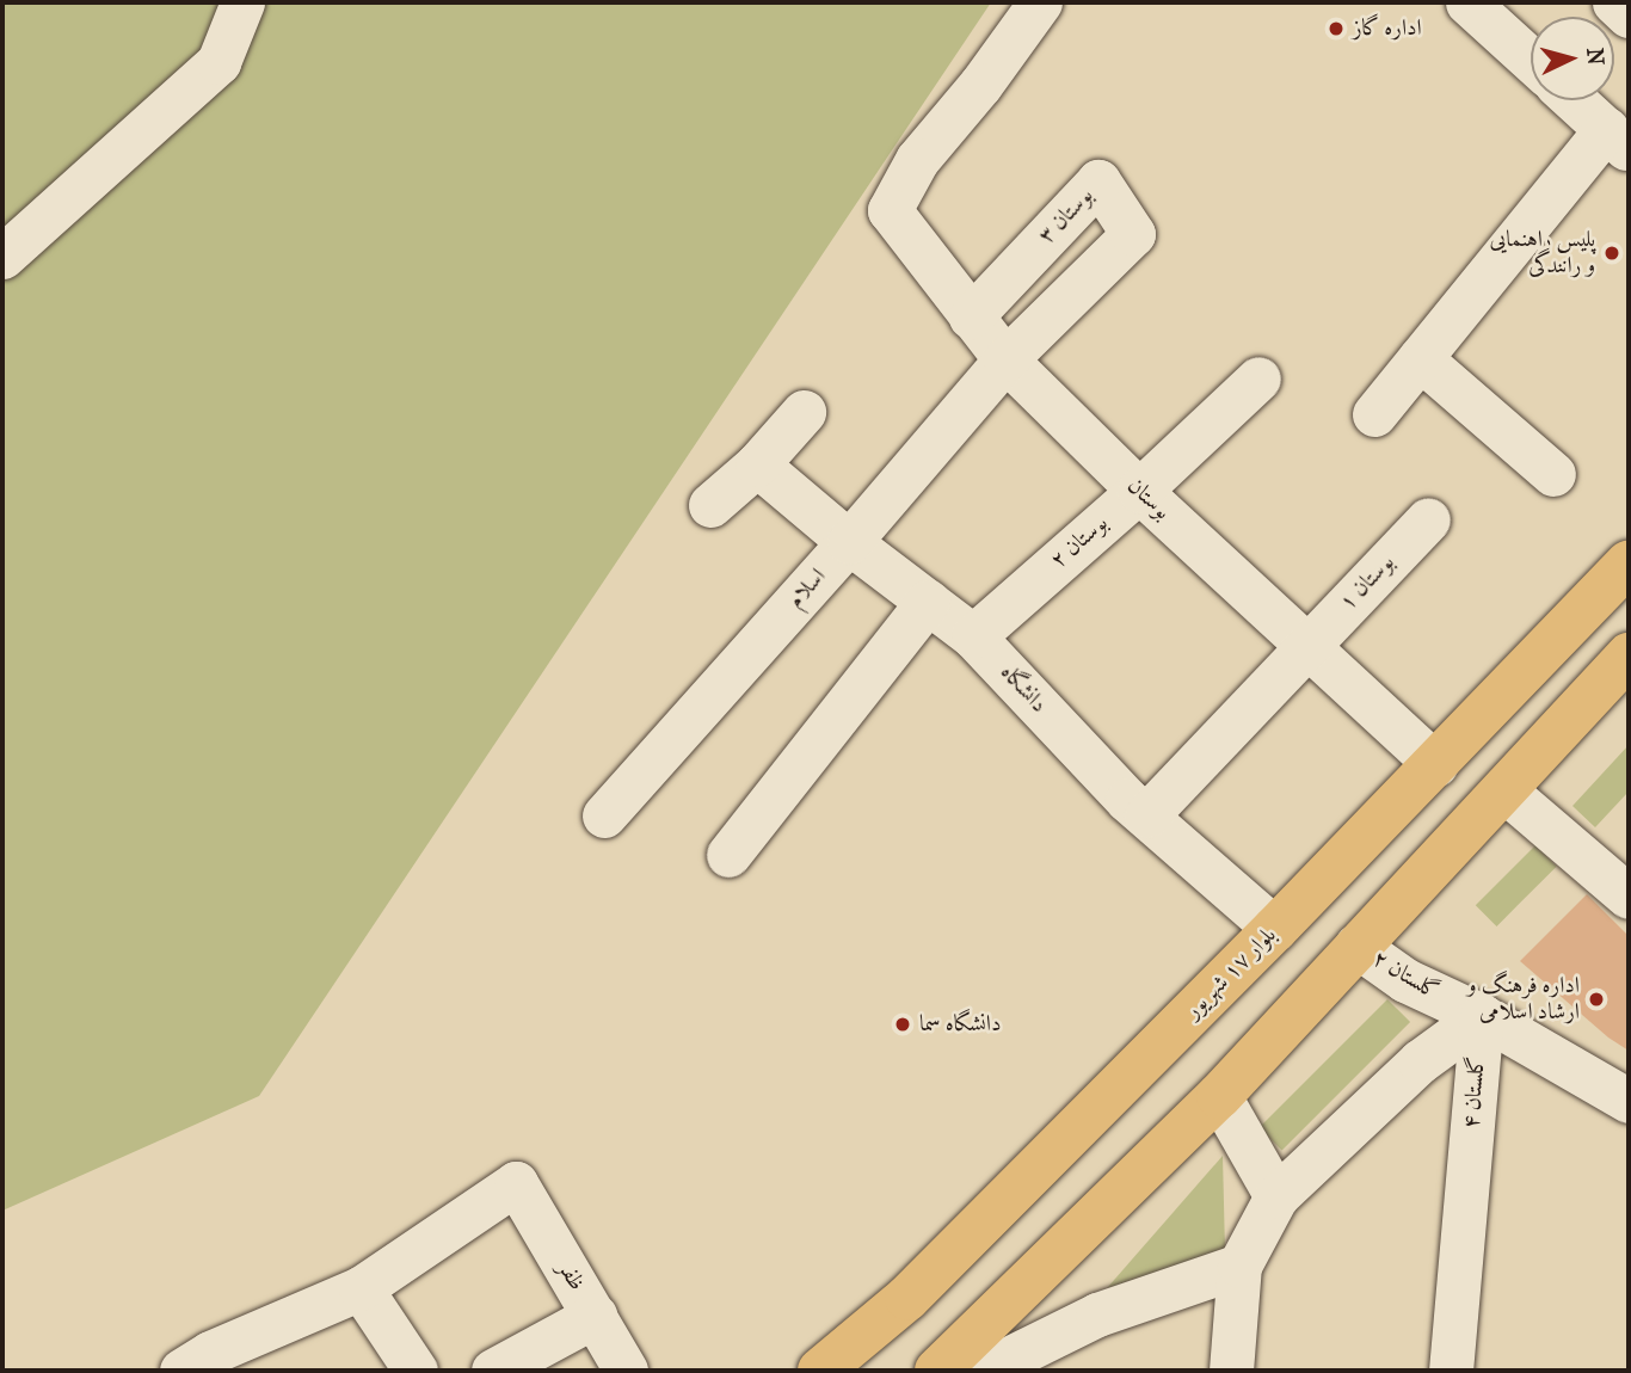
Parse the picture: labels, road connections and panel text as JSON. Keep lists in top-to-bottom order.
{
  "streets": {
    "main road": ["بلوار ١٧ شهریور"],
    "street": [
      "بوستان ۳",
      "بوستان",
      "بوستان ۲",
      "بوستان ۱",
      "اسلام",
      "دانشگاه",
      "گلستان ۲",
      "گلستان ۴",
      "ظفر"
    ]
  },
  "crossings": [
    ["بوستان ۳", "بوستان"],
    ["بوستان ۳", "اسلام"],
    ["بوستان", "بوستان ۲"],
    ["بوستان", "بوستان ۱"],
    ["بوستان", "اسلام"],
    ["بوستان", "بلوار ١٧ شهریور"],
    ["بوستان ۲", "دانشگاه"],
    ["بوستان ۱", "دانشگاه"],
    ["اسلام", "دانشگاه"],
    ["دانشگاه", "بلوار ١٧ شهریور"],
    ["گلستان ۲", "گلستان ۴"]
  ],
  "places": [
    "اداره گاز",
    "پلیس راهنمایی و رانندگی",
    "اداره فرهنگ و ارشاد اسلامی",
    "دانشگاه سما"
  ],
  "north": "right"
}
